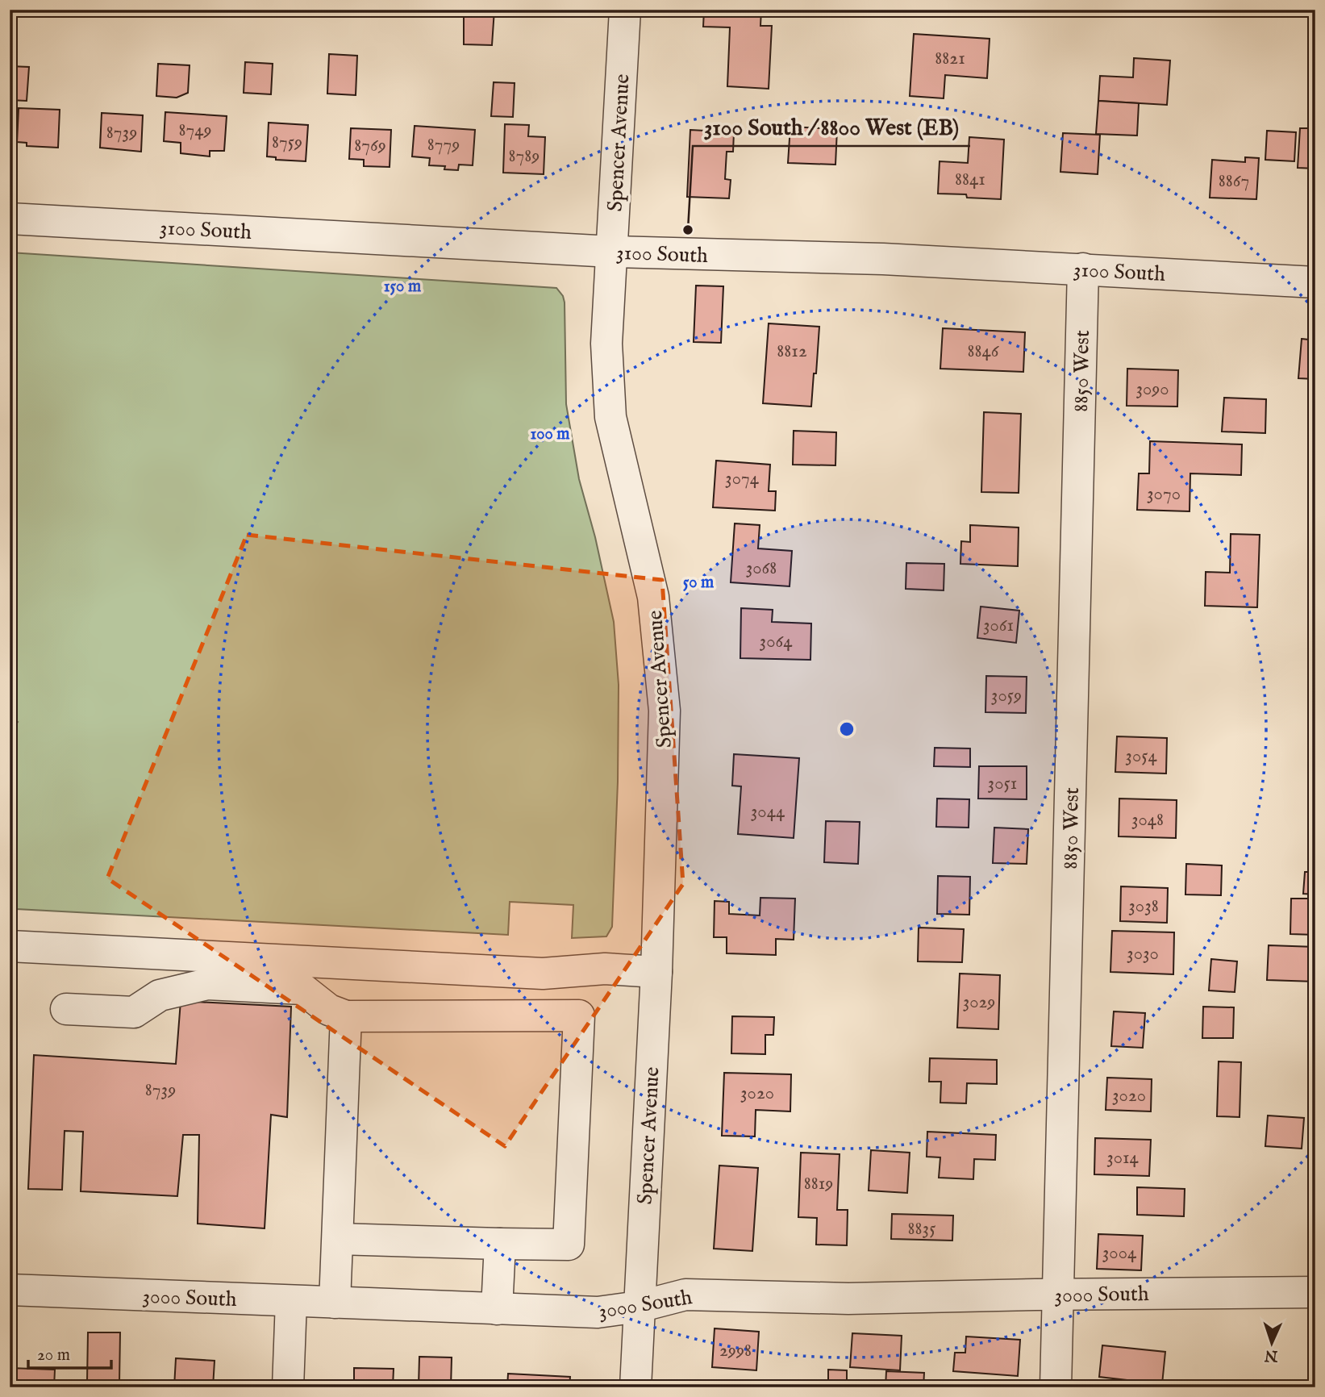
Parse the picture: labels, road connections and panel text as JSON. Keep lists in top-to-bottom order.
{
  "streets": {
    "street": [
      "Spencer Avenue",
      "3100 South",
      "8850 West",
      "3000 South"
    ]
  },
  "crossings": [
    ["Spencer Avenue", "3100 South"],
    ["Spencer Avenue", "3000 South"],
    ["3100 South", "8850 West"],
    ["8850 West", "3000 South"]
  ],
  "places": ["3100 South / 8800 West (EB)"],
  "house_numbers": [
    "8821",
    "8749",
    "8739",
    "8759",
    "8779",
    "8769",
    "8789",
    "8841",
    "8867",
    "8812",
    "8846",
    "3090",
    "3074",
    "3070",
    "3068",
    "3061",
    "3064",
    "3059",
    "3054",
    "3051",
    "3044",
    "3048",
    "3038",
    "3030",
    "3029",
    "8739",
    "3020",
    "3020",
    "3014",
    "8819",
    "8835",
    "3004",
    "2998"
  ],
  "scale_bar": "20 m",
  "north": "bottom",
  "rings": ["150 m", "100 m", "50 m"]
}
